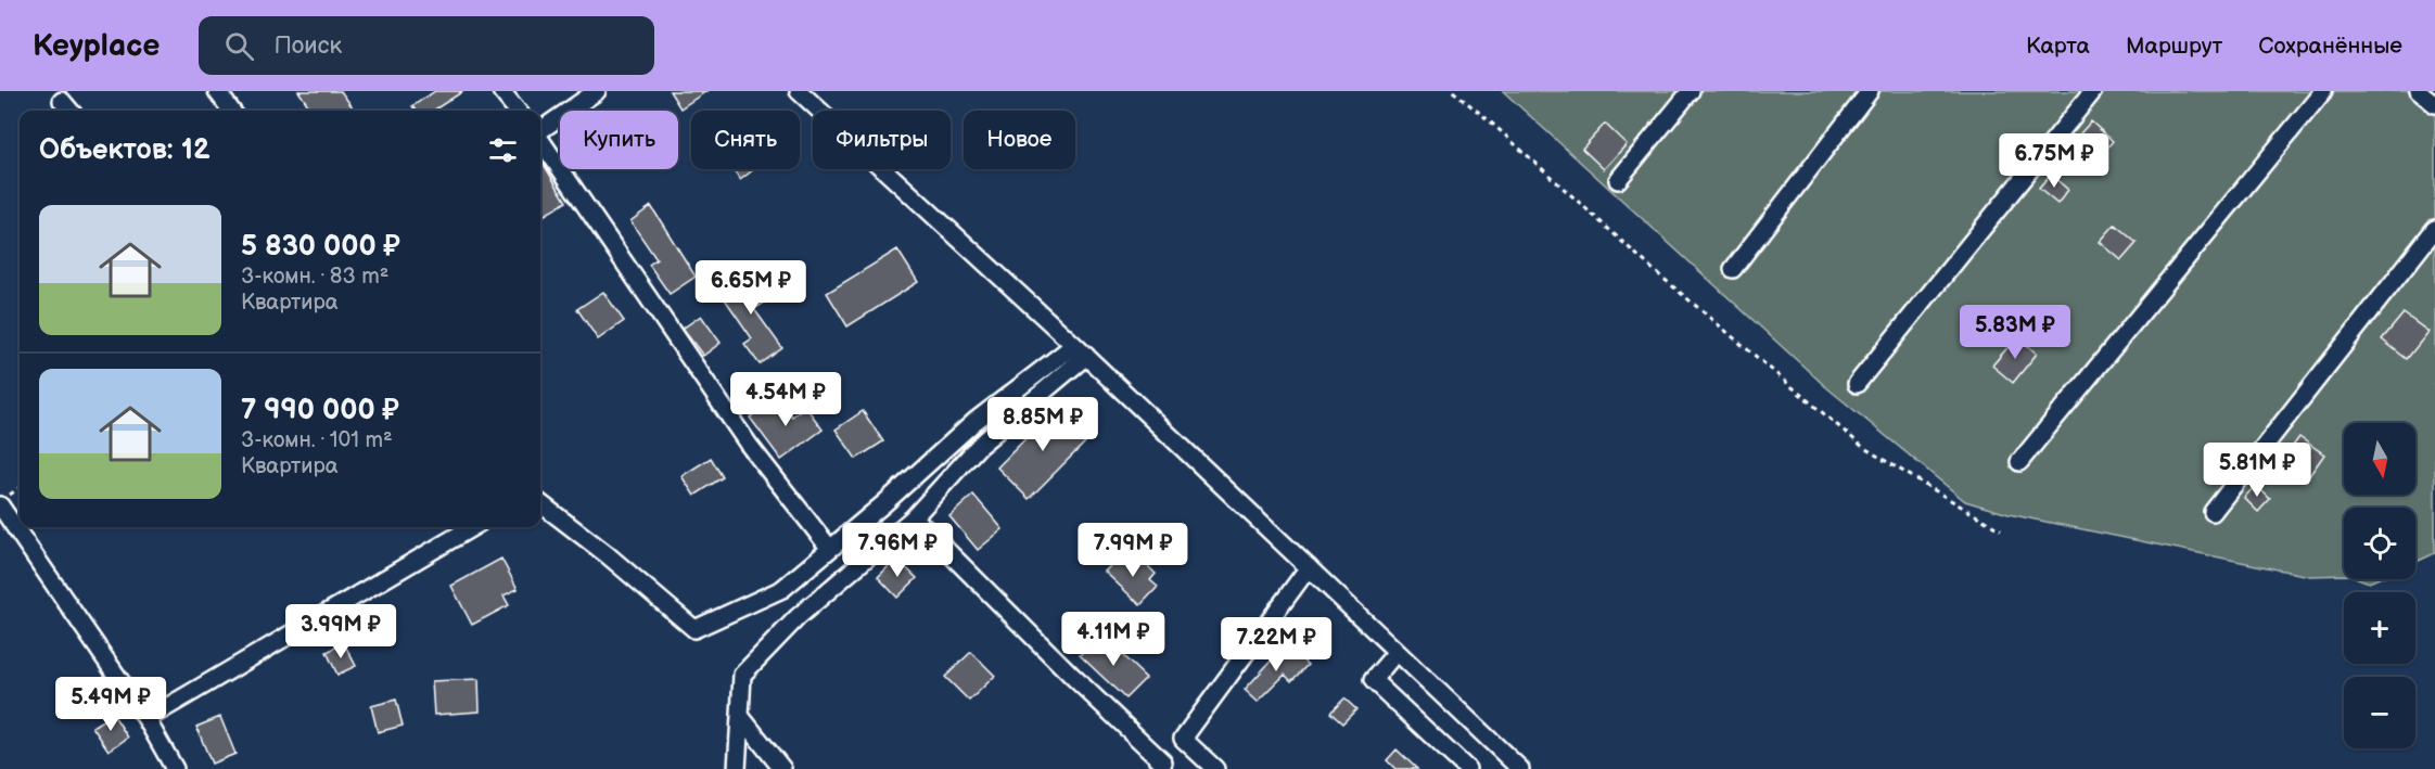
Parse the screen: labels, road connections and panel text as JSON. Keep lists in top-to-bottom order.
{
  "north": "bottom",
  "page": {
    "header": "Keyplace",
    "search": "Поиск",
    "nav": ["Карта", "Маршрут", "Сохранённые"],
    "chip": [
      "Купить",
      "Снять",
      "Фильтры",
      "Новое"
    ],
    "heading": "Объектов: 12",
    "price": [
      "6.75M ₽",
      "6.65M ₽",
      "5.83M ₽",
      "4.54M ₽",
      "8.85M ₽",
      "5.81M ₽",
      "7.96M ₽",
      "7.99M ₽",
      "3.99M ₽",
      "4.11M ₽",
      "7.22M ₽",
      "5.49M ₽"
    ],
    "list": [
      {
        "name": "5 830 000 ₽",
        "note": "3-комн. · 83 m² · Квартира"
      },
      {
        "name": "7 990 000 ₽",
        "note": "3-комн. · 101 m² · Квартира"
      }
    ],
    "map_buttons": ["+", "−"]
  }
}
